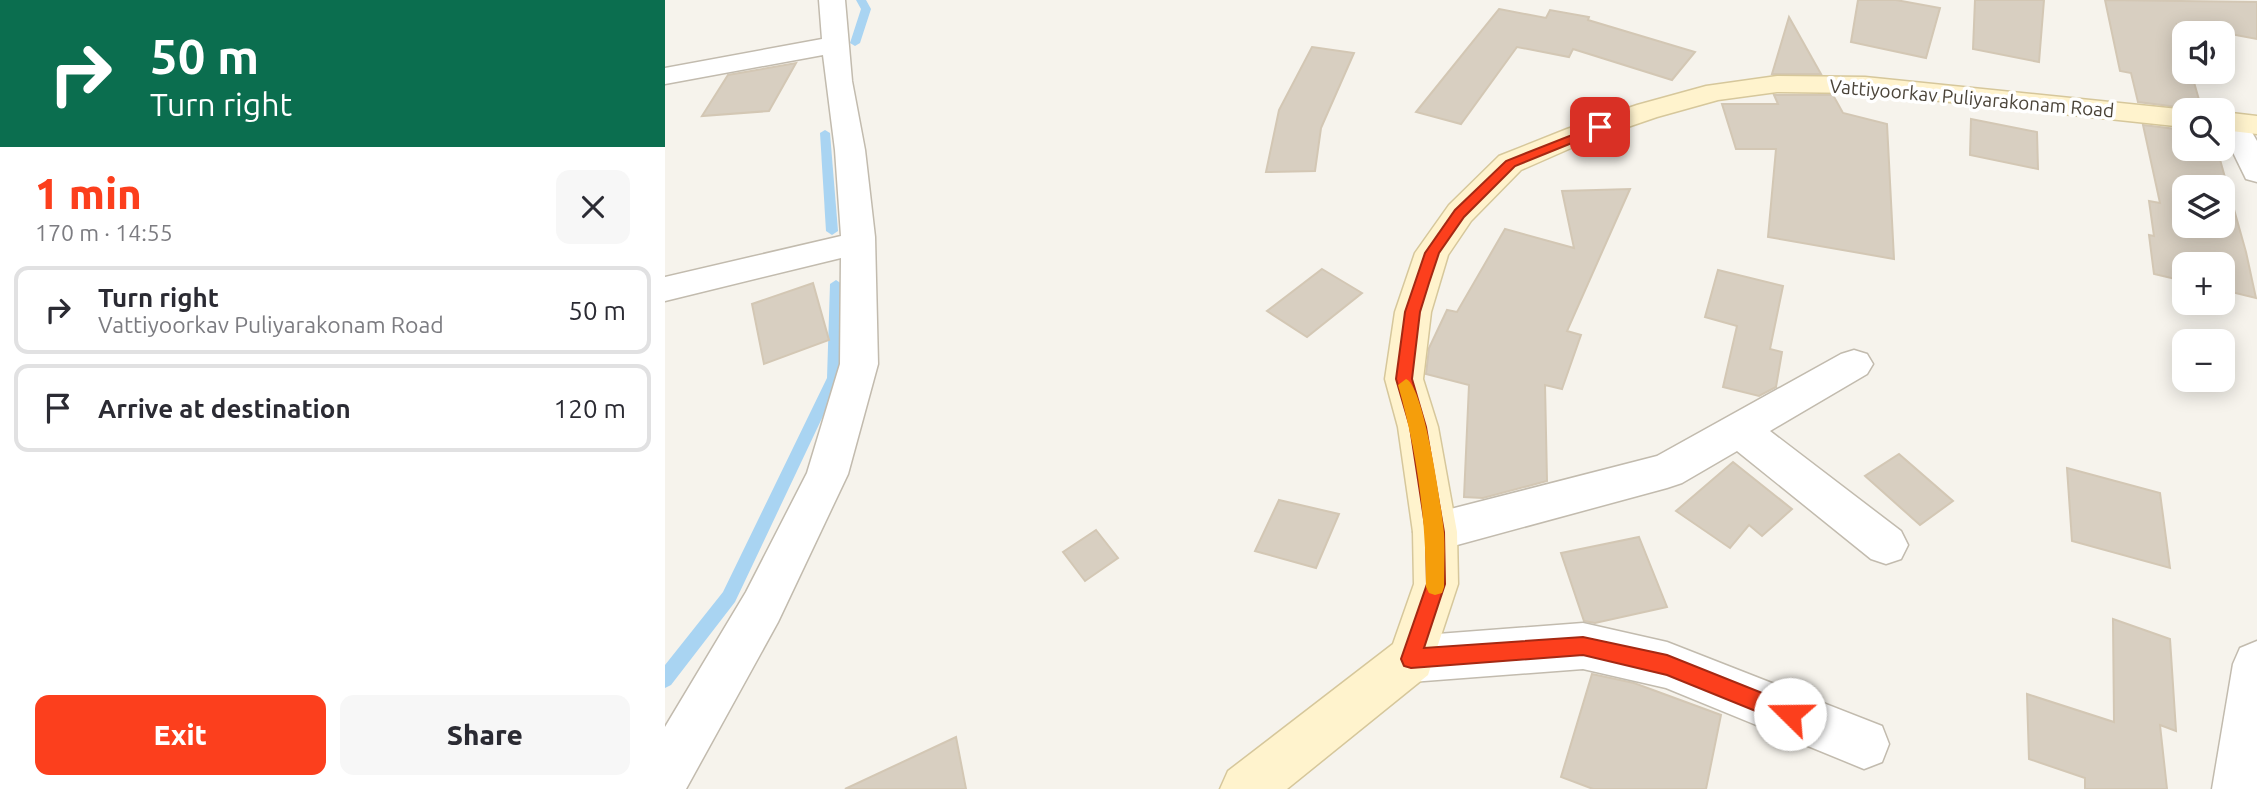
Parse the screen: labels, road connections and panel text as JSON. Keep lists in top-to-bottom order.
{
  "streets": {
    "main road": ["Vattiyoorkav Puliyarakonam Road"]
  },
  "page": {
    "turn": ["50 m", "Turn right"],
    "map_buttons": ["+", "−"],
    "heading": ["1 min", "170 m · 14:55"],
    "list": [
      {
        "name": "Turn right",
        "note": "Vattiyoorkav Puliyarakonam Road",
        "value": "50 m"
      },
      {
        "name": "Arrive at destination",
        "value": "120 m"
      }
    ],
    "buttons": ["Exit", "Share"]
  }
}
